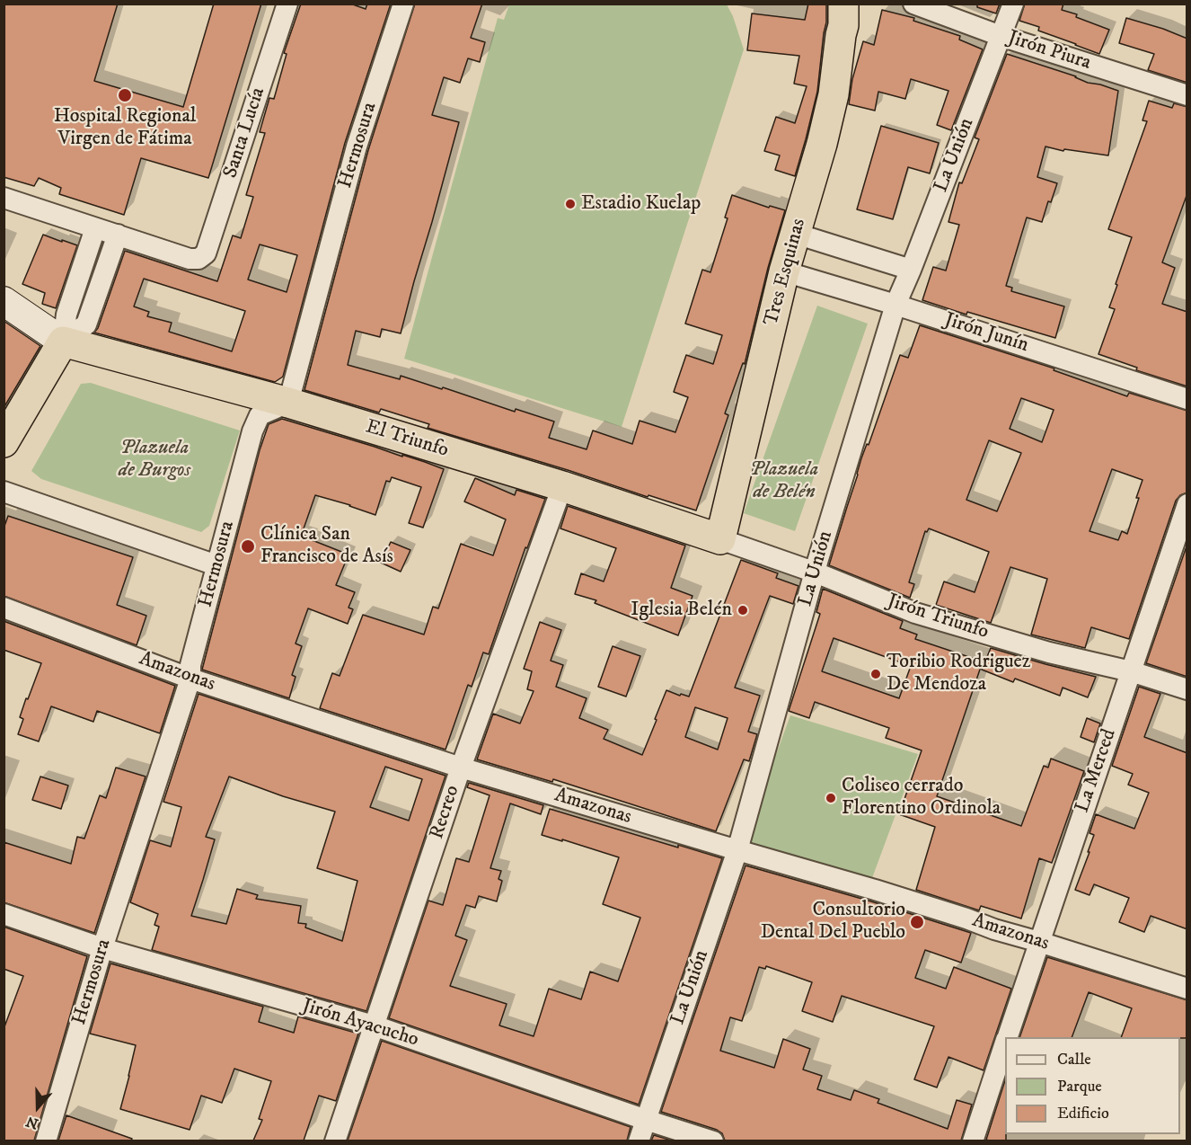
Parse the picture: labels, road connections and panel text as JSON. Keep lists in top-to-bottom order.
{
  "streets": {
    "highway": ["Tres Esquinas", "El Triunfo"],
    "street": [
      "Jirón Piura",
      "Santa Lucía",
      "Hermosura",
      "La Unión",
      "Jirón Junín",
      "Jirón Triunfo",
      "Amazonas",
      "La Merced",
      "Recreo",
      "Jirón Ayacucho"
    ]
  },
  "crossings": [
    ["Jirón Piura", "La Unión"],
    ["Hermosura", "El Triunfo"],
    ["Hermosura", "Amazonas"],
    ["Hermosura", "Jirón Ayacucho"],
    ["La Unión", "Jirón Junín"],
    ["La Unión", "El Triunfo"],
    ["La Unión", "Jirón Triunfo"],
    ["La Unión", "Amazonas"],
    ["La Unión", "Jirón Ayacucho"],
    ["Tres Esquinas", "Jirón Junín"],
    ["Tres Esquinas", "El Triunfo"],
    ["El Triunfo", "Jirón Triunfo"],
    ["El Triunfo", "Recreo"],
    ["Jirón Triunfo", "La Merced"],
    ["Amazonas", "La Merced"],
    ["Amazonas", "Recreo"],
    ["Recreo", "Jirón Ayacucho"]
  ],
  "parks": ["Plazuela de Burgos", "Plazuela de Belén"],
  "places": [
    "Hospital Regional Virgen de Fátima",
    "Estadio Kuelap",
    "Clínica San Francisco de Asís",
    "Iglesia Belén",
    "Toribio Rodriguez De Mendoza",
    "Coliseo cerrado Florentino Ordinola",
    "Consultorio Dental Del Pueblo"
  ],
  "legend": ["Calle", "Parque", "Edificio"],
  "north": "bottom"
}
